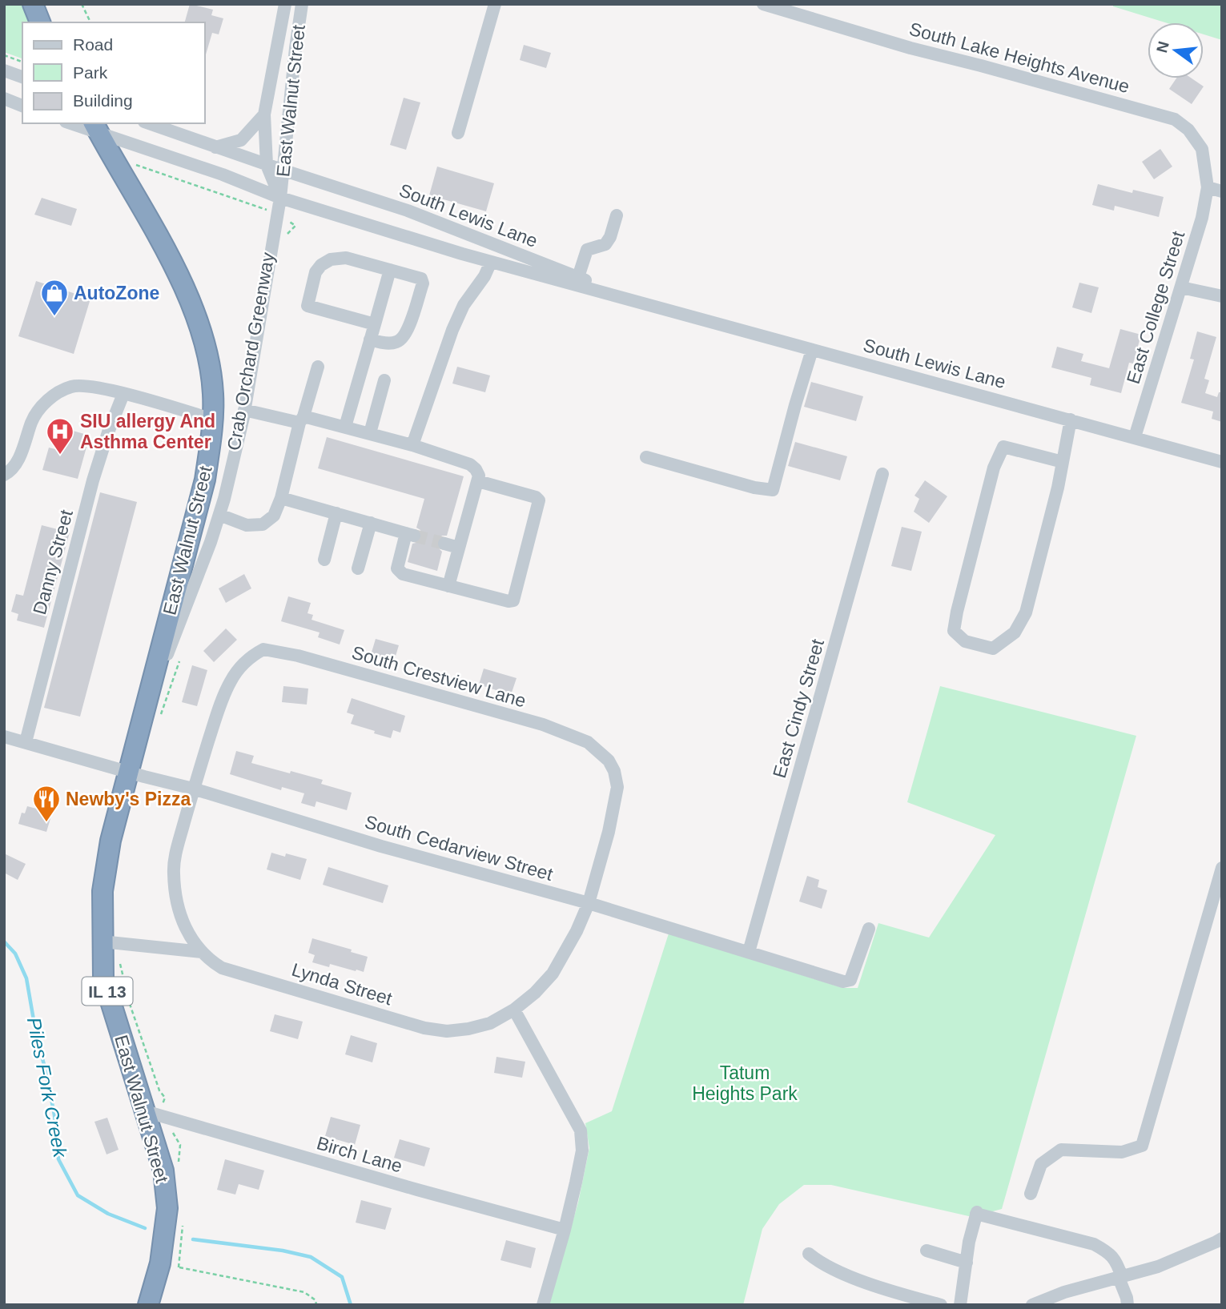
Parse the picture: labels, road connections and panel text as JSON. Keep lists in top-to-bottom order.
{
  "streets": {
    "highway": ["East Walnut Street", "IL 13"],
    "street": [
      "South Lake Heights Avenue",
      "South Lewis Lane",
      "East College Street",
      "Danny Street",
      "South Crestview Lane",
      "East Cindy Street",
      "South Cedarview Street",
      "Lynda Street",
      "Birch Lane"
    ],
    "path": ["Crab Orchard Greenway"]
  },
  "crossings": [
    ["South Lake Heights Avenue", "East College Street"],
    ["East Walnut Street", "South Lewis Lane"],
    ["East Walnut Street", "Crab Orchard Greenway"],
    ["East Walnut Street", "South Cedarview Street"],
    ["East Walnut Street", "Birch Lane"],
    ["South Lewis Lane", "East College Street"],
    ["Danny Street", "South Cedarview Street"],
    ["South Crestview Lane", "South Cedarview Street"],
    ["South Crestview Lane", "Lynda Street"],
    ["East Cindy Street", "South Cedarview Street"],
    ["South Cedarview Street", "Lynda Street"]
  ],
  "water": ["Piles Fork Creek"],
  "parks": ["Tatum Heights Park"],
  "places": {
    "shop": ["AutoZone"],
    "hospital": ["SIU allergy And Asthma Center"],
    "restaurant": ["Newby's Pizza"]
  },
  "legend": ["Road", "Park", "Building"],
  "north": "left"
}
